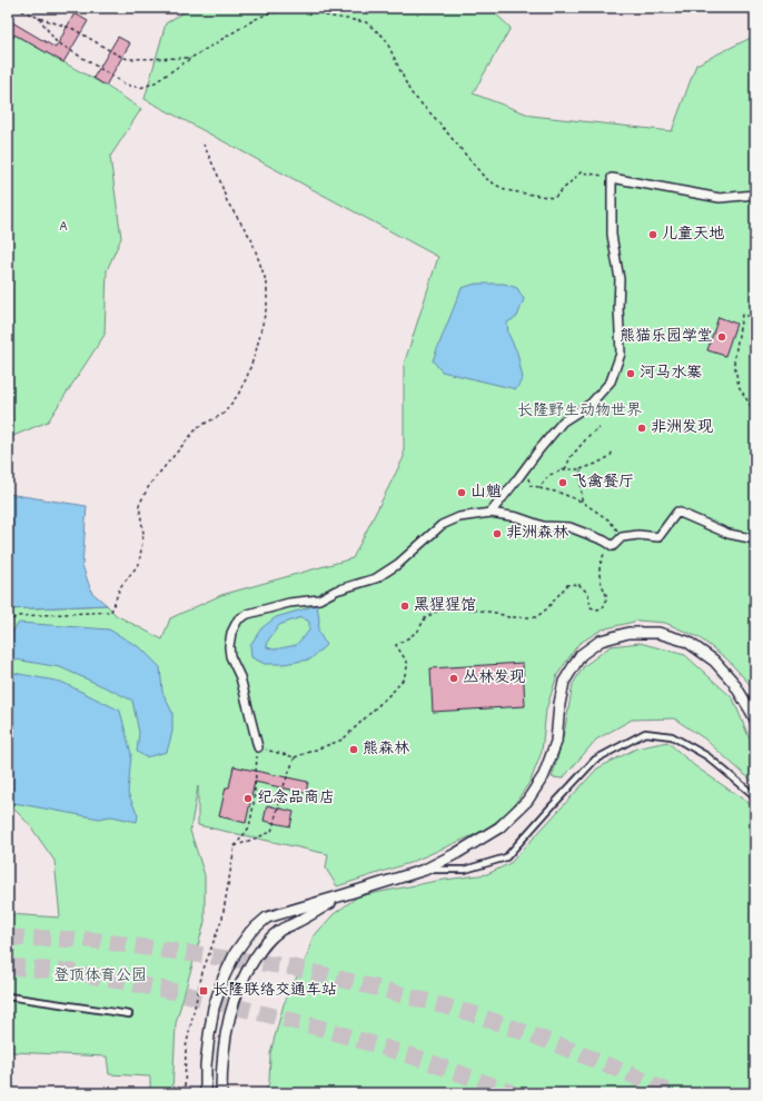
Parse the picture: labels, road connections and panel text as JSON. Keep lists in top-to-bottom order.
{
  "parks": ["A", "长隆野生动物世界", "登顶体育公园"],
  "places": {
    "other": [
      "儿童天地",
      "熊猫乐园学堂",
      "河马水寨",
      "非洲发现",
      "飞禽餐厅",
      "山魈",
      "非洲森林",
      "黑猩猩馆",
      "丛林发现",
      "熊森林",
      "纪念品商店"
    ],
    "transit": ["长隆联络交通车站"]
  }
}
